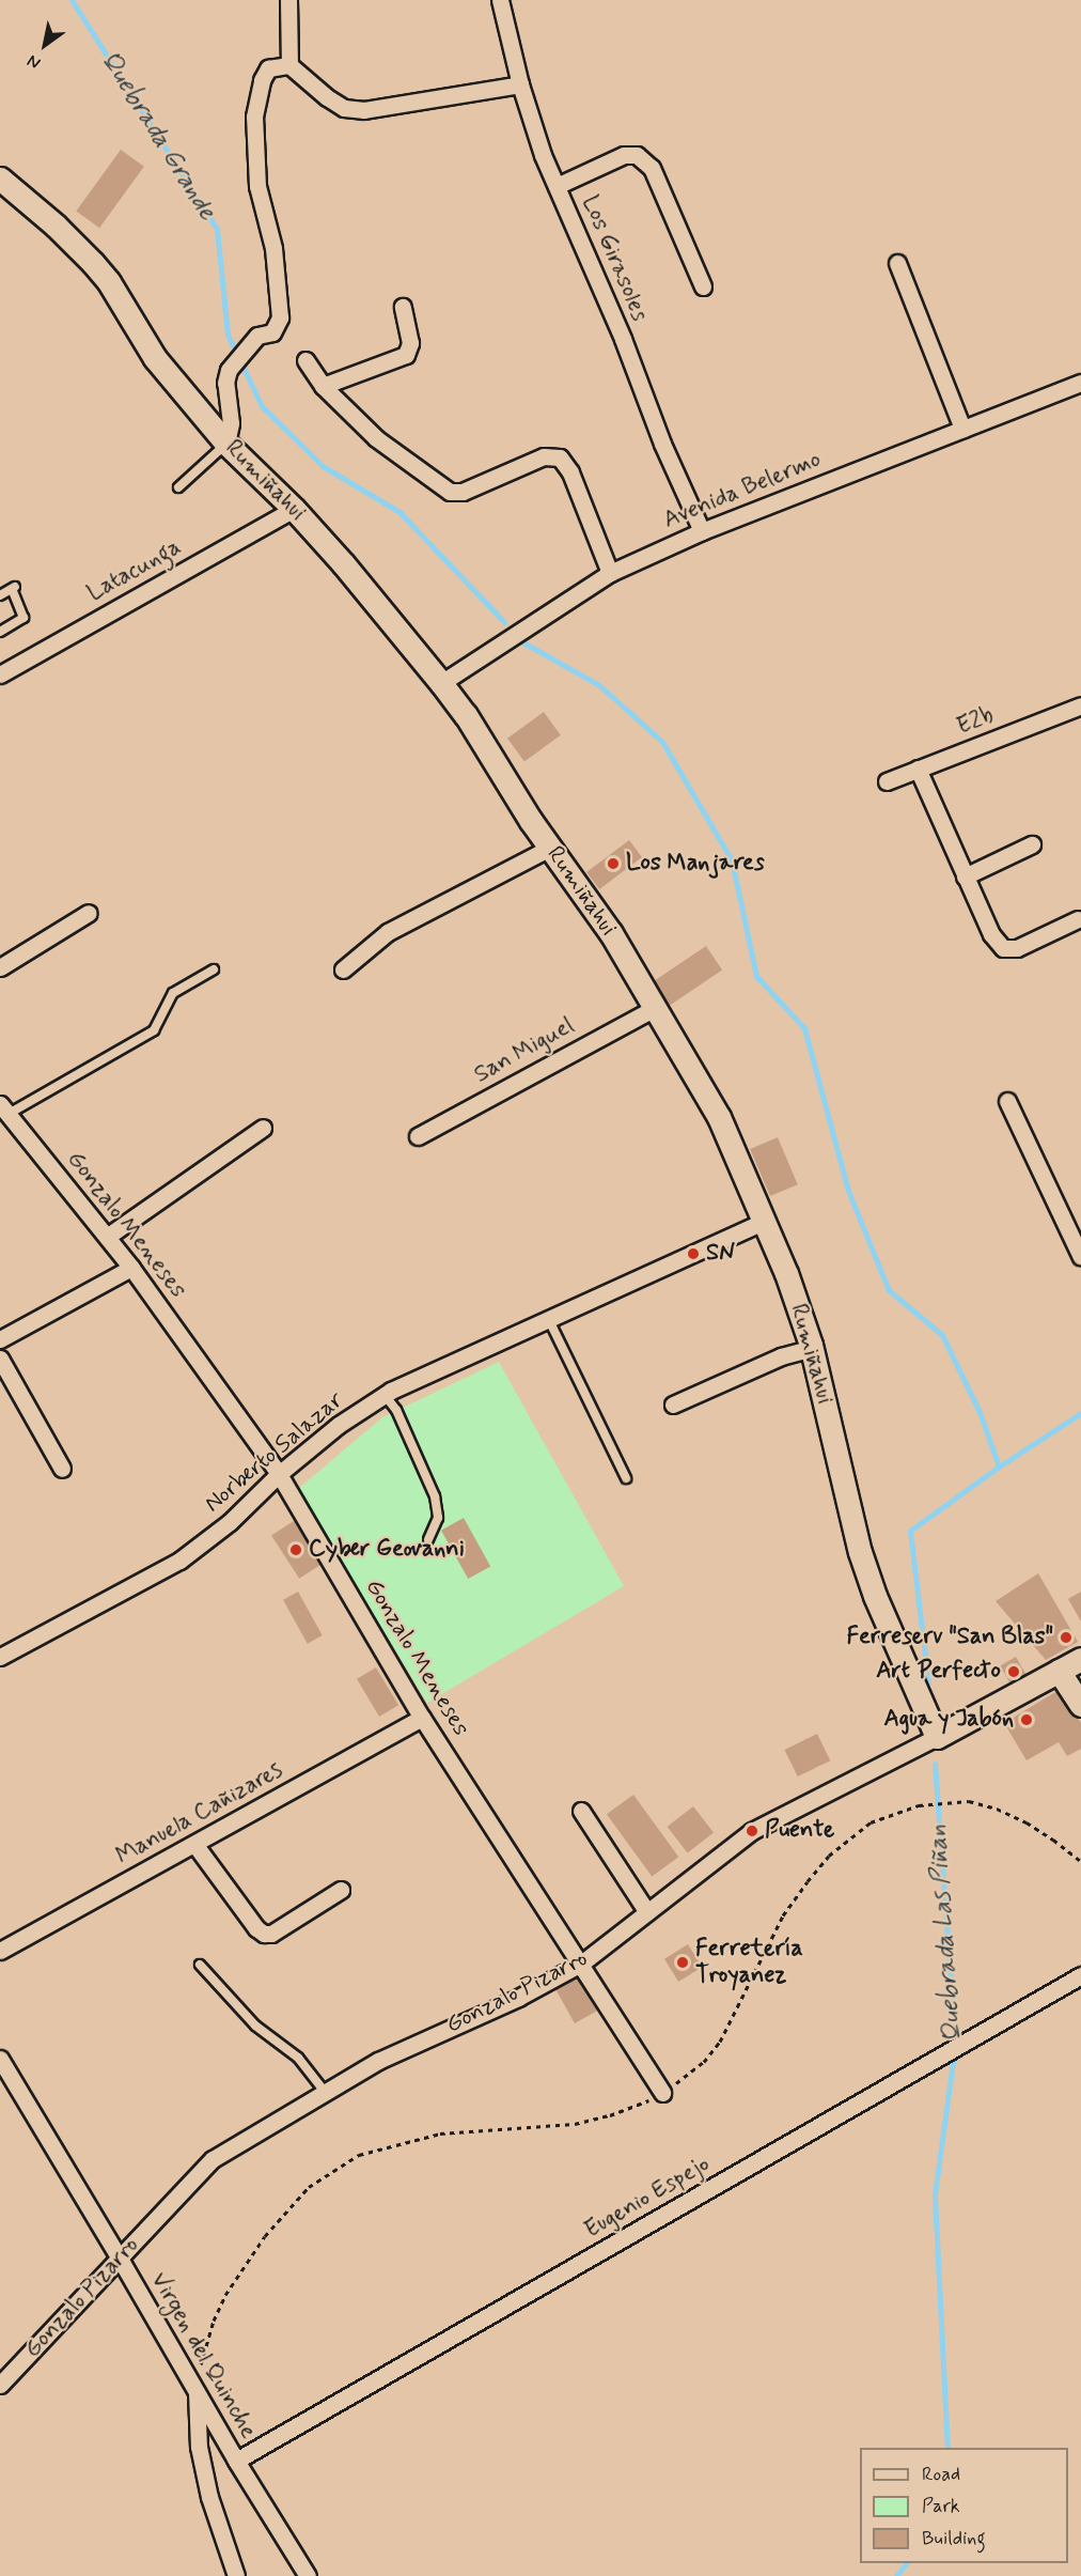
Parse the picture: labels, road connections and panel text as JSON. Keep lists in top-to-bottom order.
{
  "streets": {
    "street": [
      "Los Girasoles",
      "Rumiñahui",
      "Avenida Belermo",
      "Latacunga",
      "E2b",
      "San Miguel",
      "Gonzalo Meneses",
      "Norberto Salazar",
      "Manuela Cañizares",
      "Gonzalo Pizarro",
      "Eugenio Espejo",
      "Virgen del Quinche"
    ]
  },
  "crossings": [
    ["Los Girasoles", "Avenida Belermo"],
    ["Rumiñahui", "Avenida Belermo"],
    ["Rumiñahui", "Latacunga"],
    ["Rumiñahui", "San Miguel"],
    ["Rumiñahui", "Norberto Salazar"],
    ["Rumiñahui", "Gonzalo Pizarro"],
    ["Gonzalo Meneses", "Norberto Salazar"],
    ["Gonzalo Meneses", "Manuela Cañizares"],
    ["Gonzalo Meneses", "Gonzalo Pizarro"],
    ["Gonzalo Pizarro", "Virgen del Quinche"],
    ["Eugenio Espejo", "Virgen del Quinche"]
  ],
  "water": ["Quebrada Grande", "Quebrada Las Piñan"],
  "places": [
    "Los Manjares",
    "SN",
    "Cyber Geovanni",
    "Ferreserv \"San Blas\"",
    "Art Perfecto",
    "Agua y Jabón",
    "Puente",
    "Ferretería Troyanez"
  ],
  "legend": ["Road", "Park", "Building"],
  "north": "bottom left"
}
